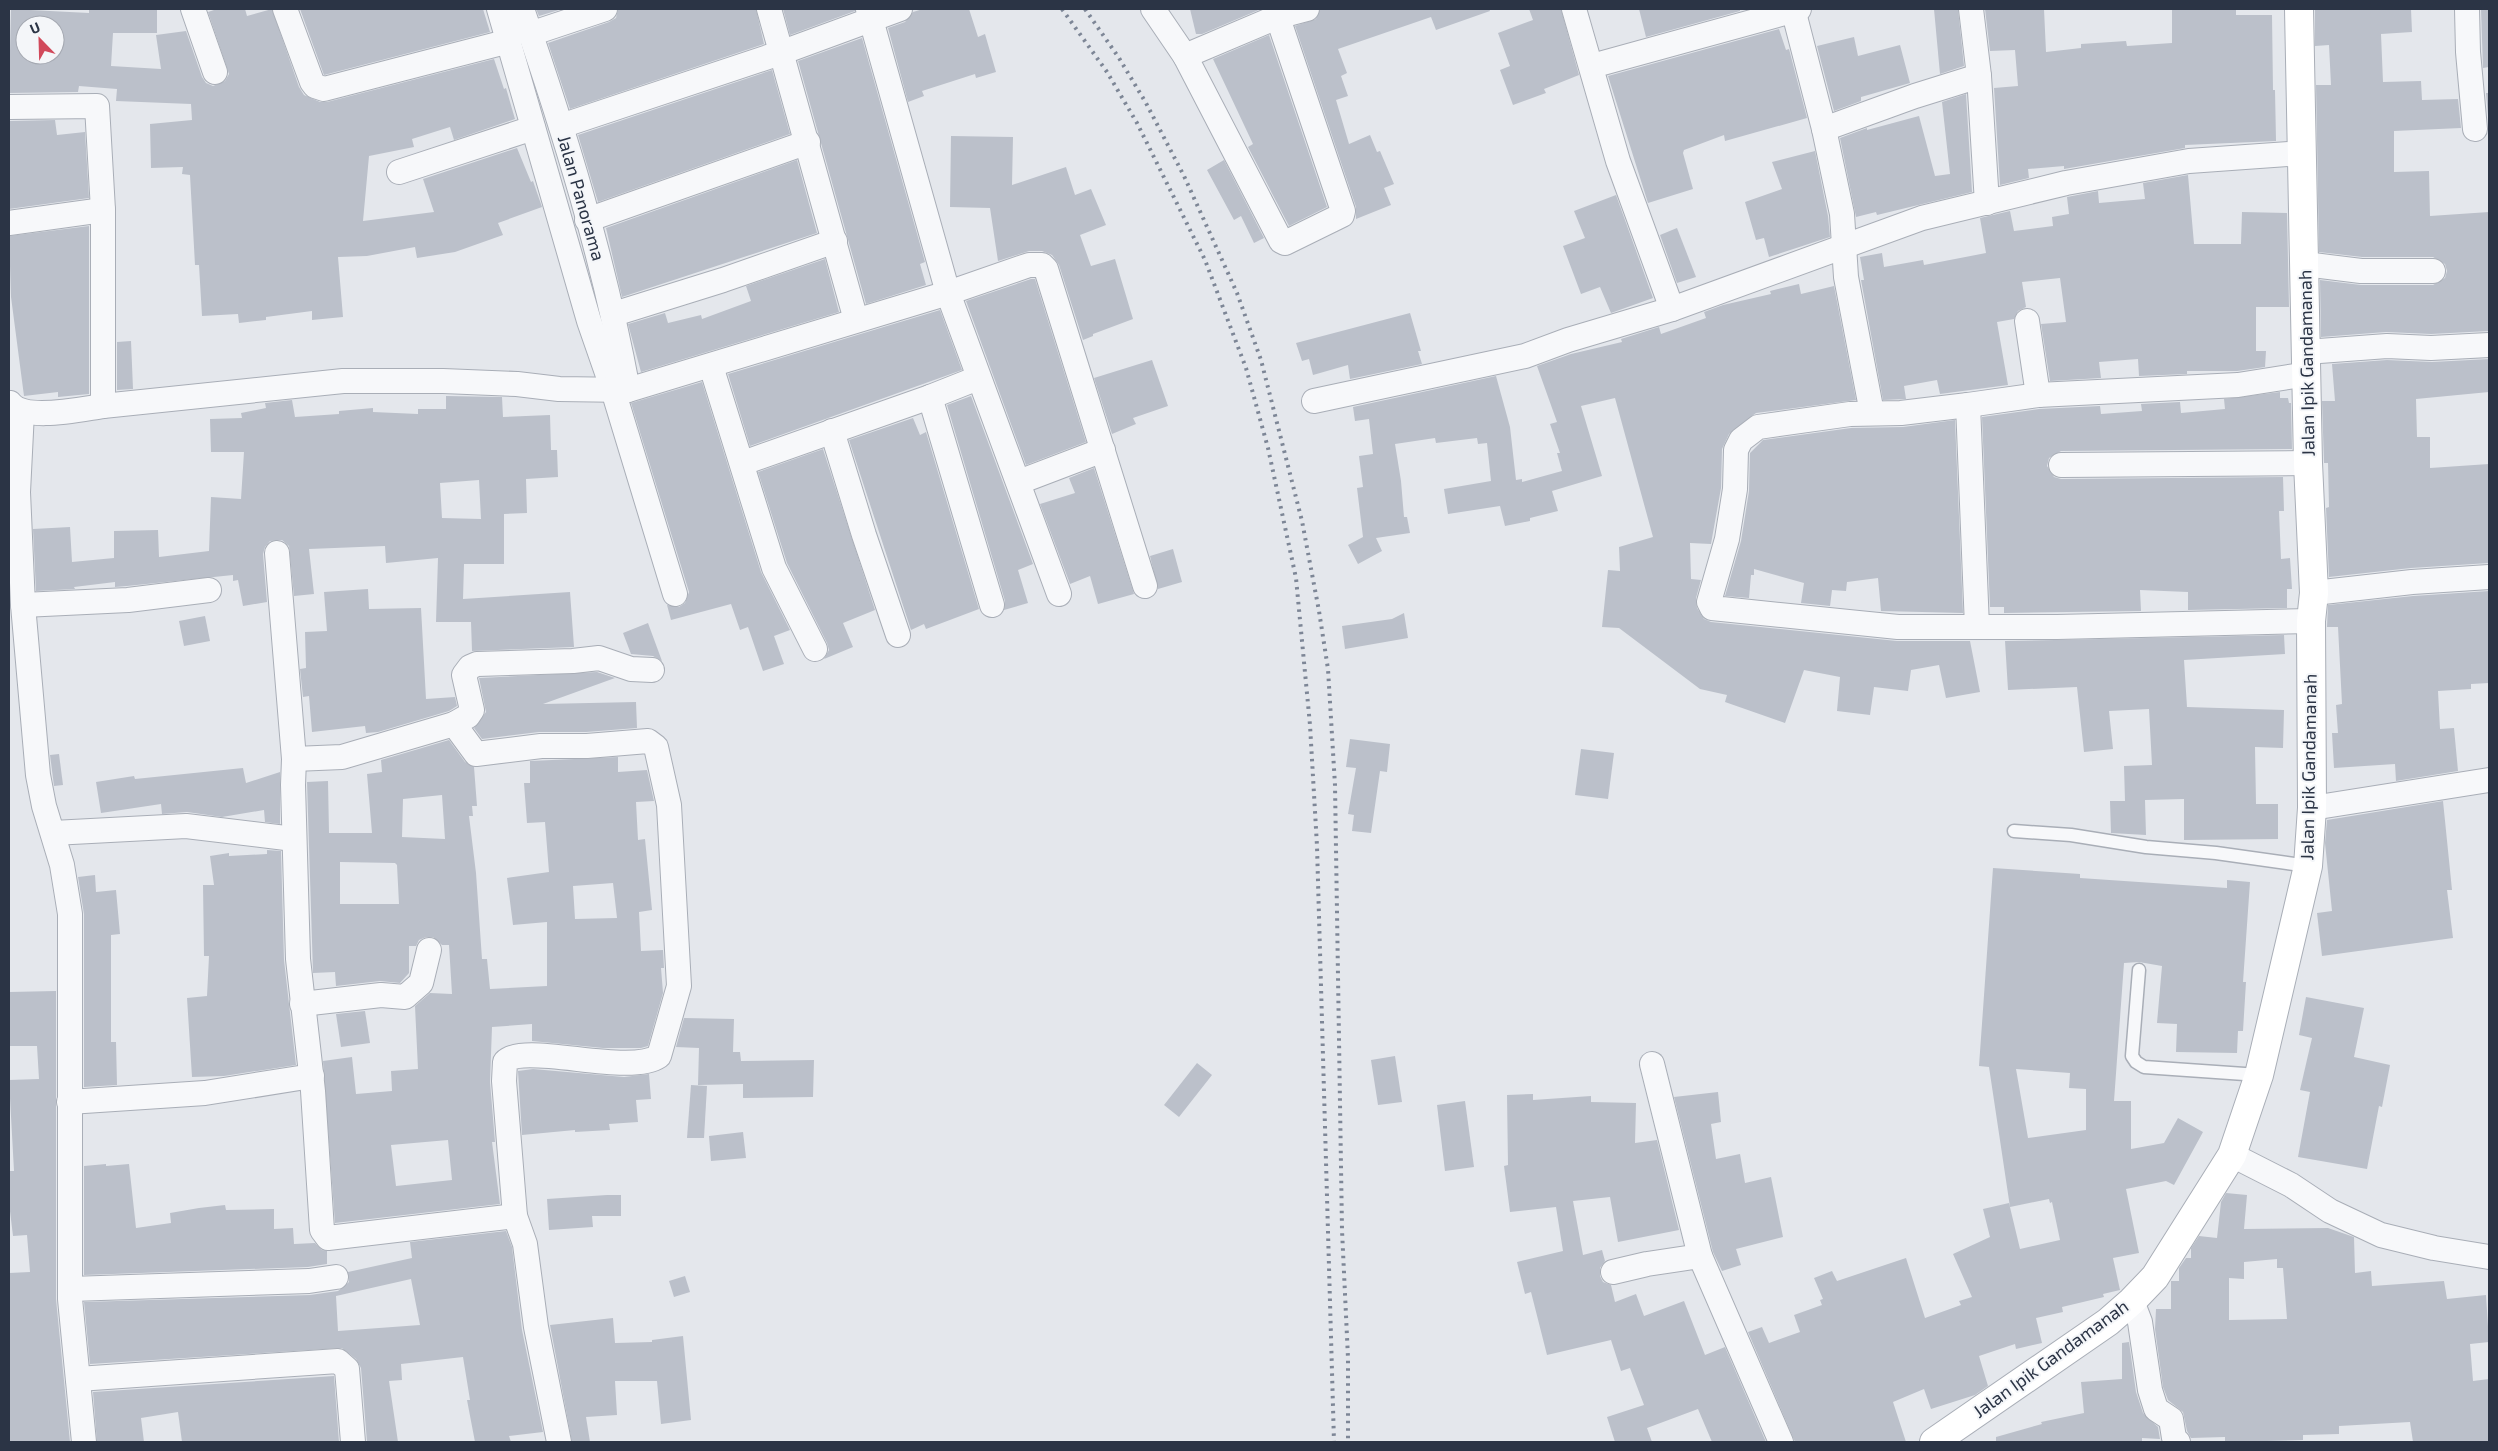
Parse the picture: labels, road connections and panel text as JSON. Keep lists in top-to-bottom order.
{
  "streets": {
    "street": ["Jalan Panorama", "Jalan Ipik Gandamanah"]
  },
  "north": "top left"
}
